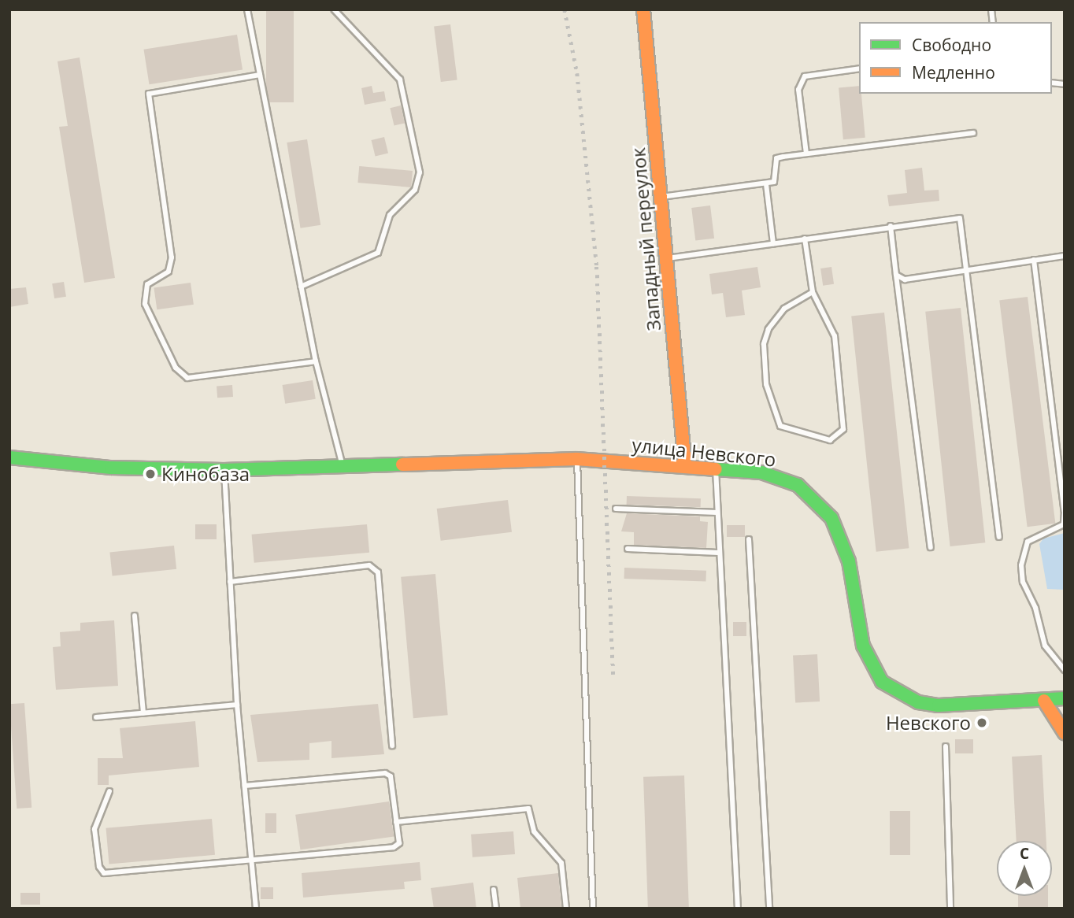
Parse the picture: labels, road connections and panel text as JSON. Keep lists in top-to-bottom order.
{
  "streets": {
    "main road": ["Западный переулок", "улица Невского"]
  },
  "crossings": [
    ["Западный переулок", "улица Невского"]
  ],
  "places": ["Кинобаза", "Невского"],
  "legend": ["Свободно", "Медленно"],
  "north": "top"
}
